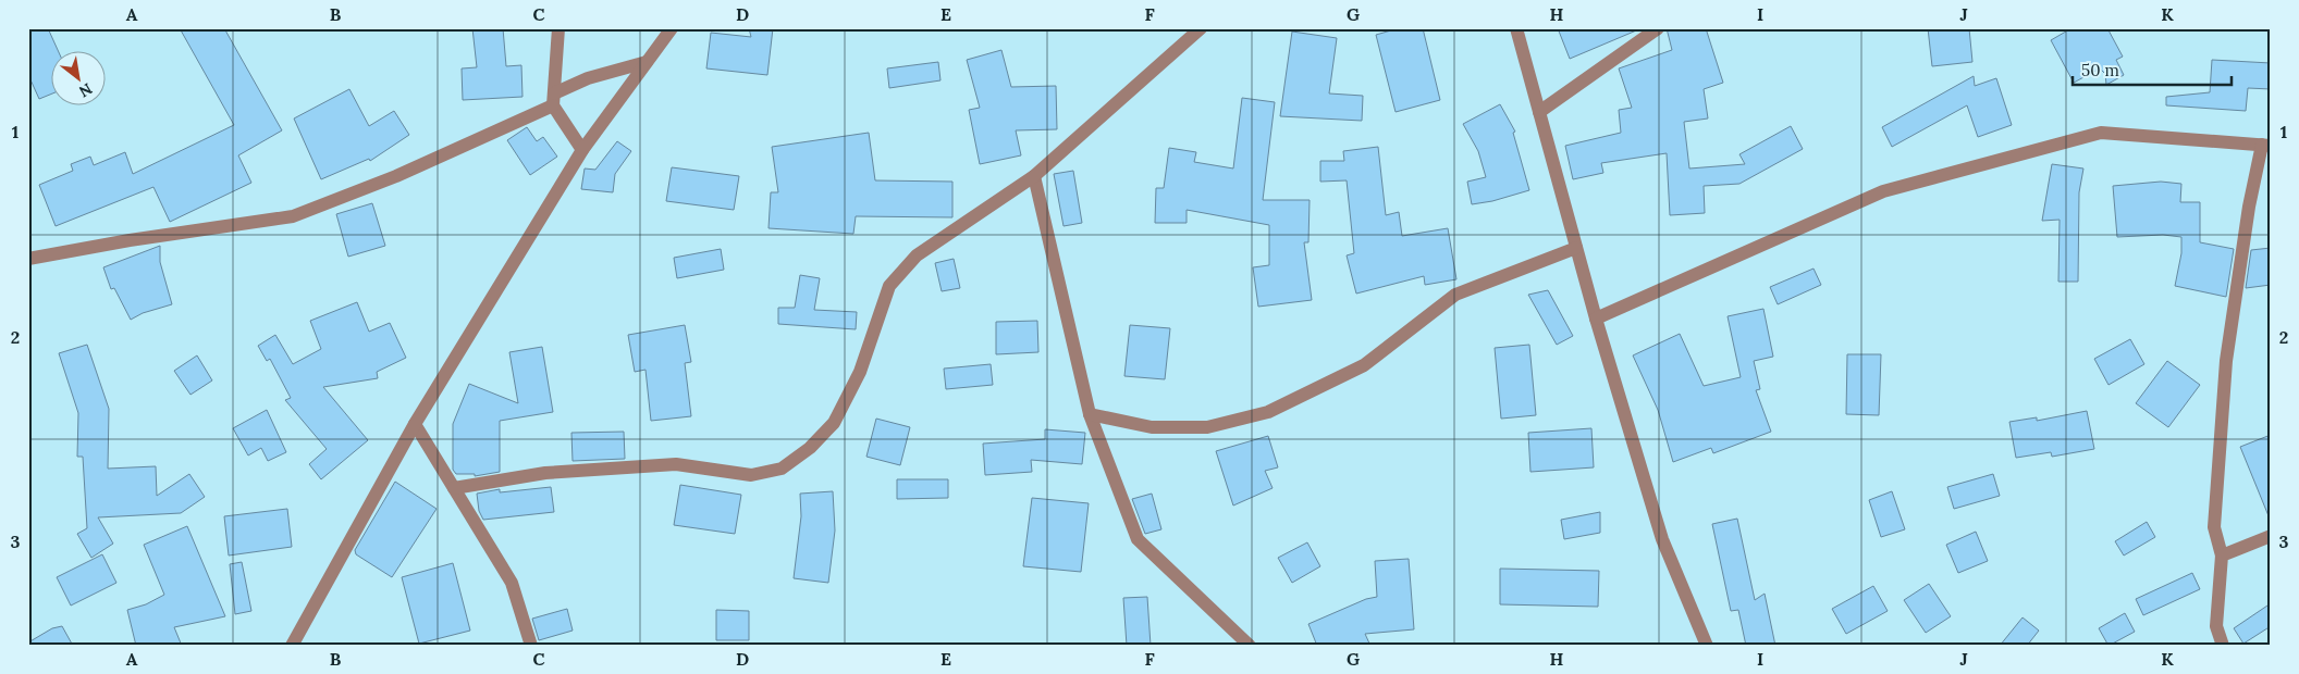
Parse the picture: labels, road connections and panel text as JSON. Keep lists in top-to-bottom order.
{
  "scale_bar": "50 m",
  "north": "bottom right",
  "grid": {
    "columns": [
      "A",
      "B",
      "C",
      "D",
      "E",
      "F",
      "G",
      "H",
      "I",
      "J",
      "K"
    ],
    "rows": ["1", "2", "3"]
  }
}
